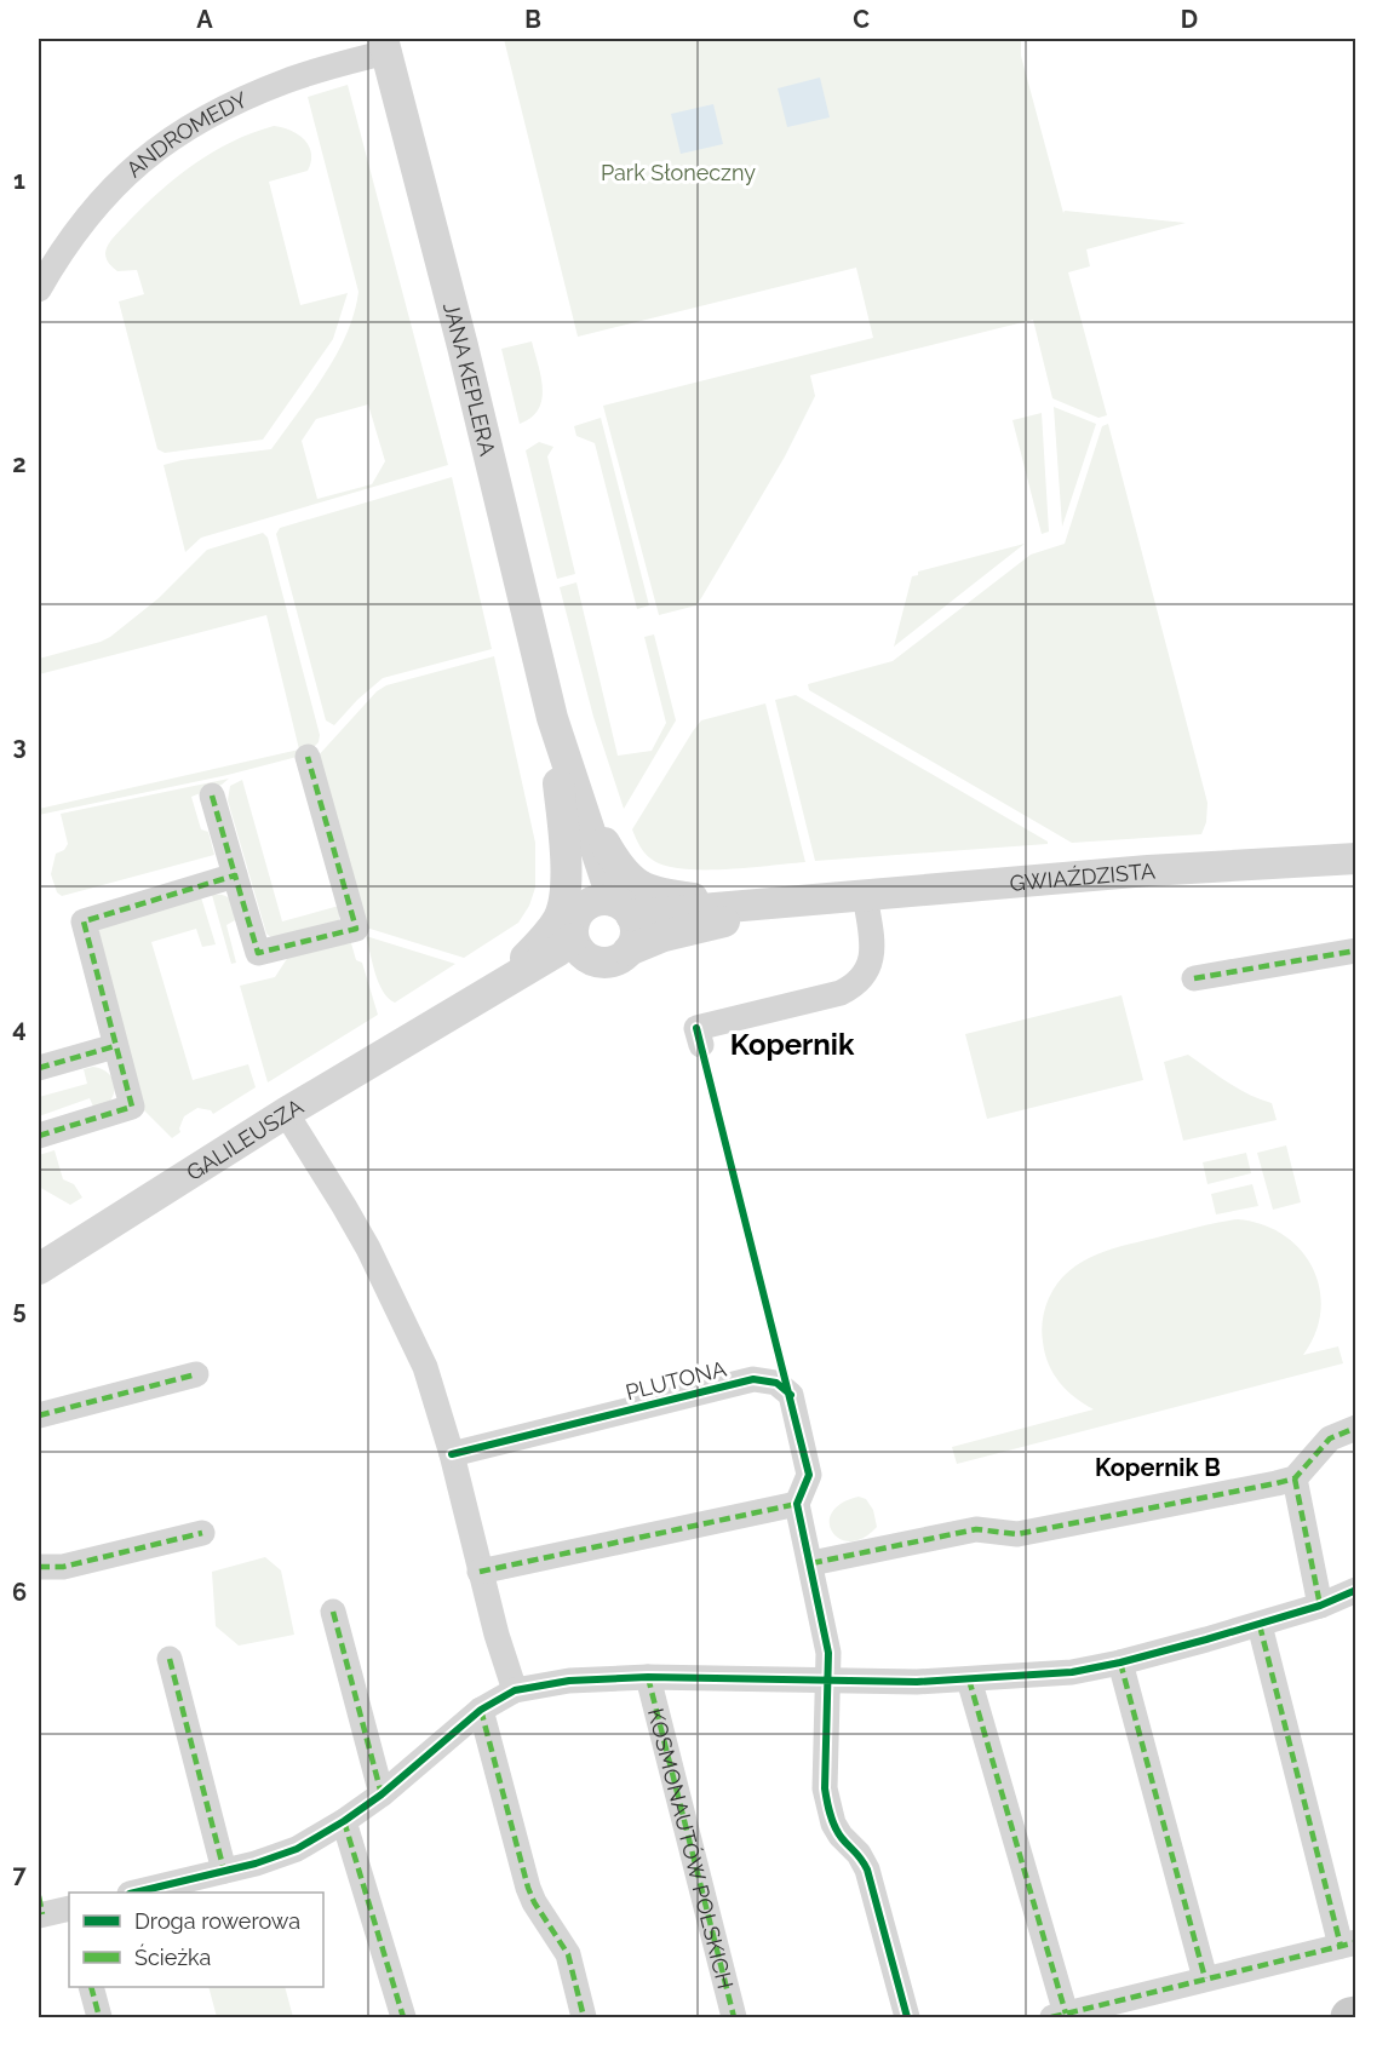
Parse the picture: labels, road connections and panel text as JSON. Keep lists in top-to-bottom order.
{
  "streets": {
    "street": [
      "ANDROMEDY",
      "JANA KEPLERA",
      "GWIAŹDZISTA",
      "GALILEUSZA",
      "PLUTONA",
      "KOSMONAUTÓW POLSKICH"
    ]
  },
  "crossings": [
    ["ANDROMEDY", "JANA KEPLERA"],
    ["JANA KEPLERA", "GWIAŹDZISTA"],
    ["JANA KEPLERA", "GALILEUSZA"],
    ["GWIAŹDZISTA", "GALILEUSZA"]
  ],
  "districts": ["Kopernik", "Kopernik B"],
  "parks": ["Park Słoneczny"],
  "legend": ["Droga rowerowa", "Ścieżka"],
  "grid": {
    "columns": [
      "A",
      "B",
      "C",
      "D"
    ],
    "rows": [
      "1",
      "2",
      "3",
      "4",
      "5",
      "6",
      "7"
    ]
  }
}
